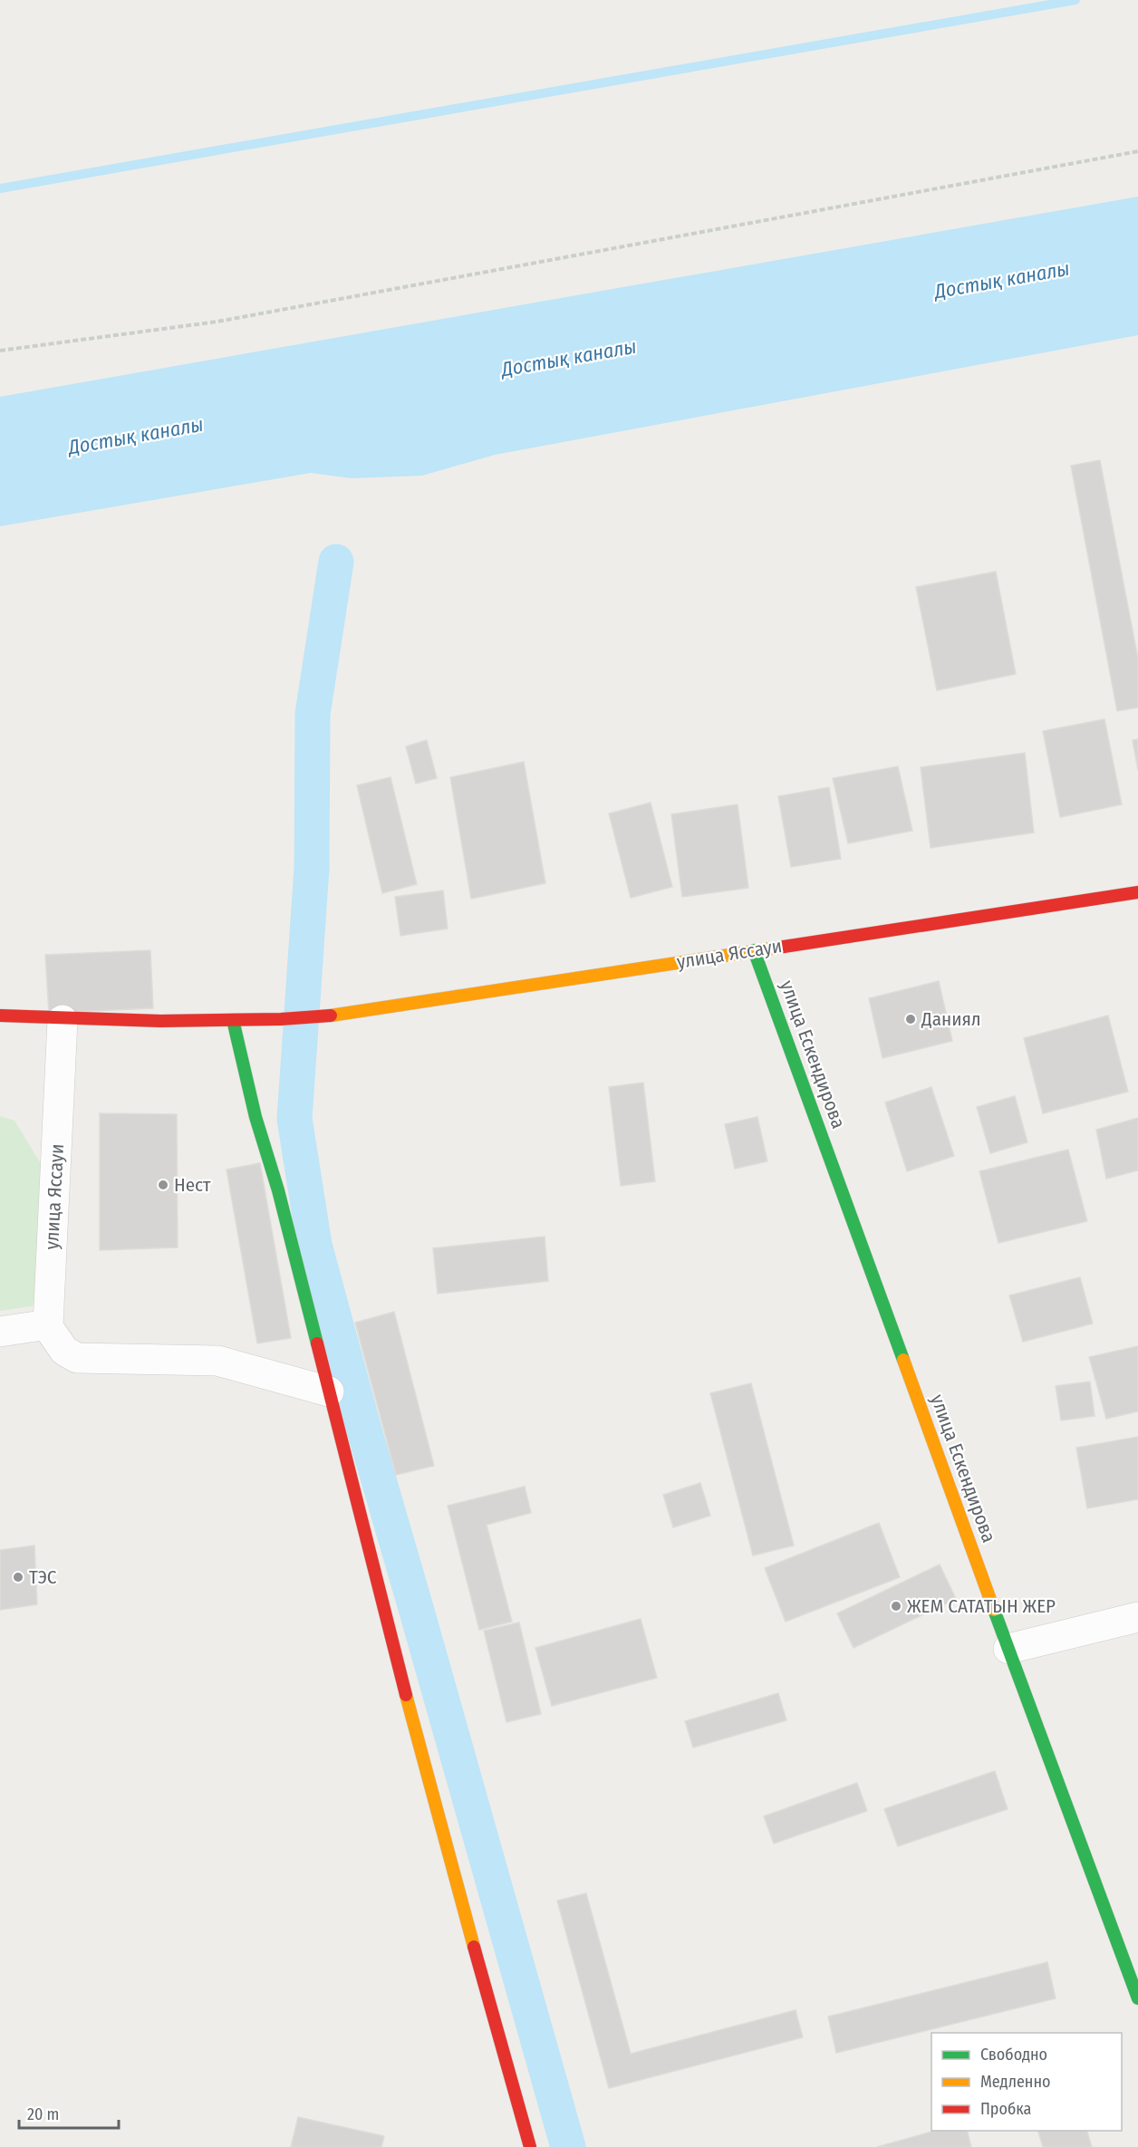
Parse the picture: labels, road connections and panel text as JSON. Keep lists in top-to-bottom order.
{
  "streets": {
    "street": ["улица Яссауи", "улица Ескендирова"]
  },
  "crossings": [
    ["улица Яссауи", "улица Ескендирова"]
  ],
  "water": ["Достық каналы"],
  "places": [
    "Даниял",
    "Нест",
    "ТЭС",
    "ЖЕМ САТАТЫН ЖЕР"
  ],
  "legend": ["Свободно", "Медленно", "Пробка"],
  "scale_bar": "20 m"
}
